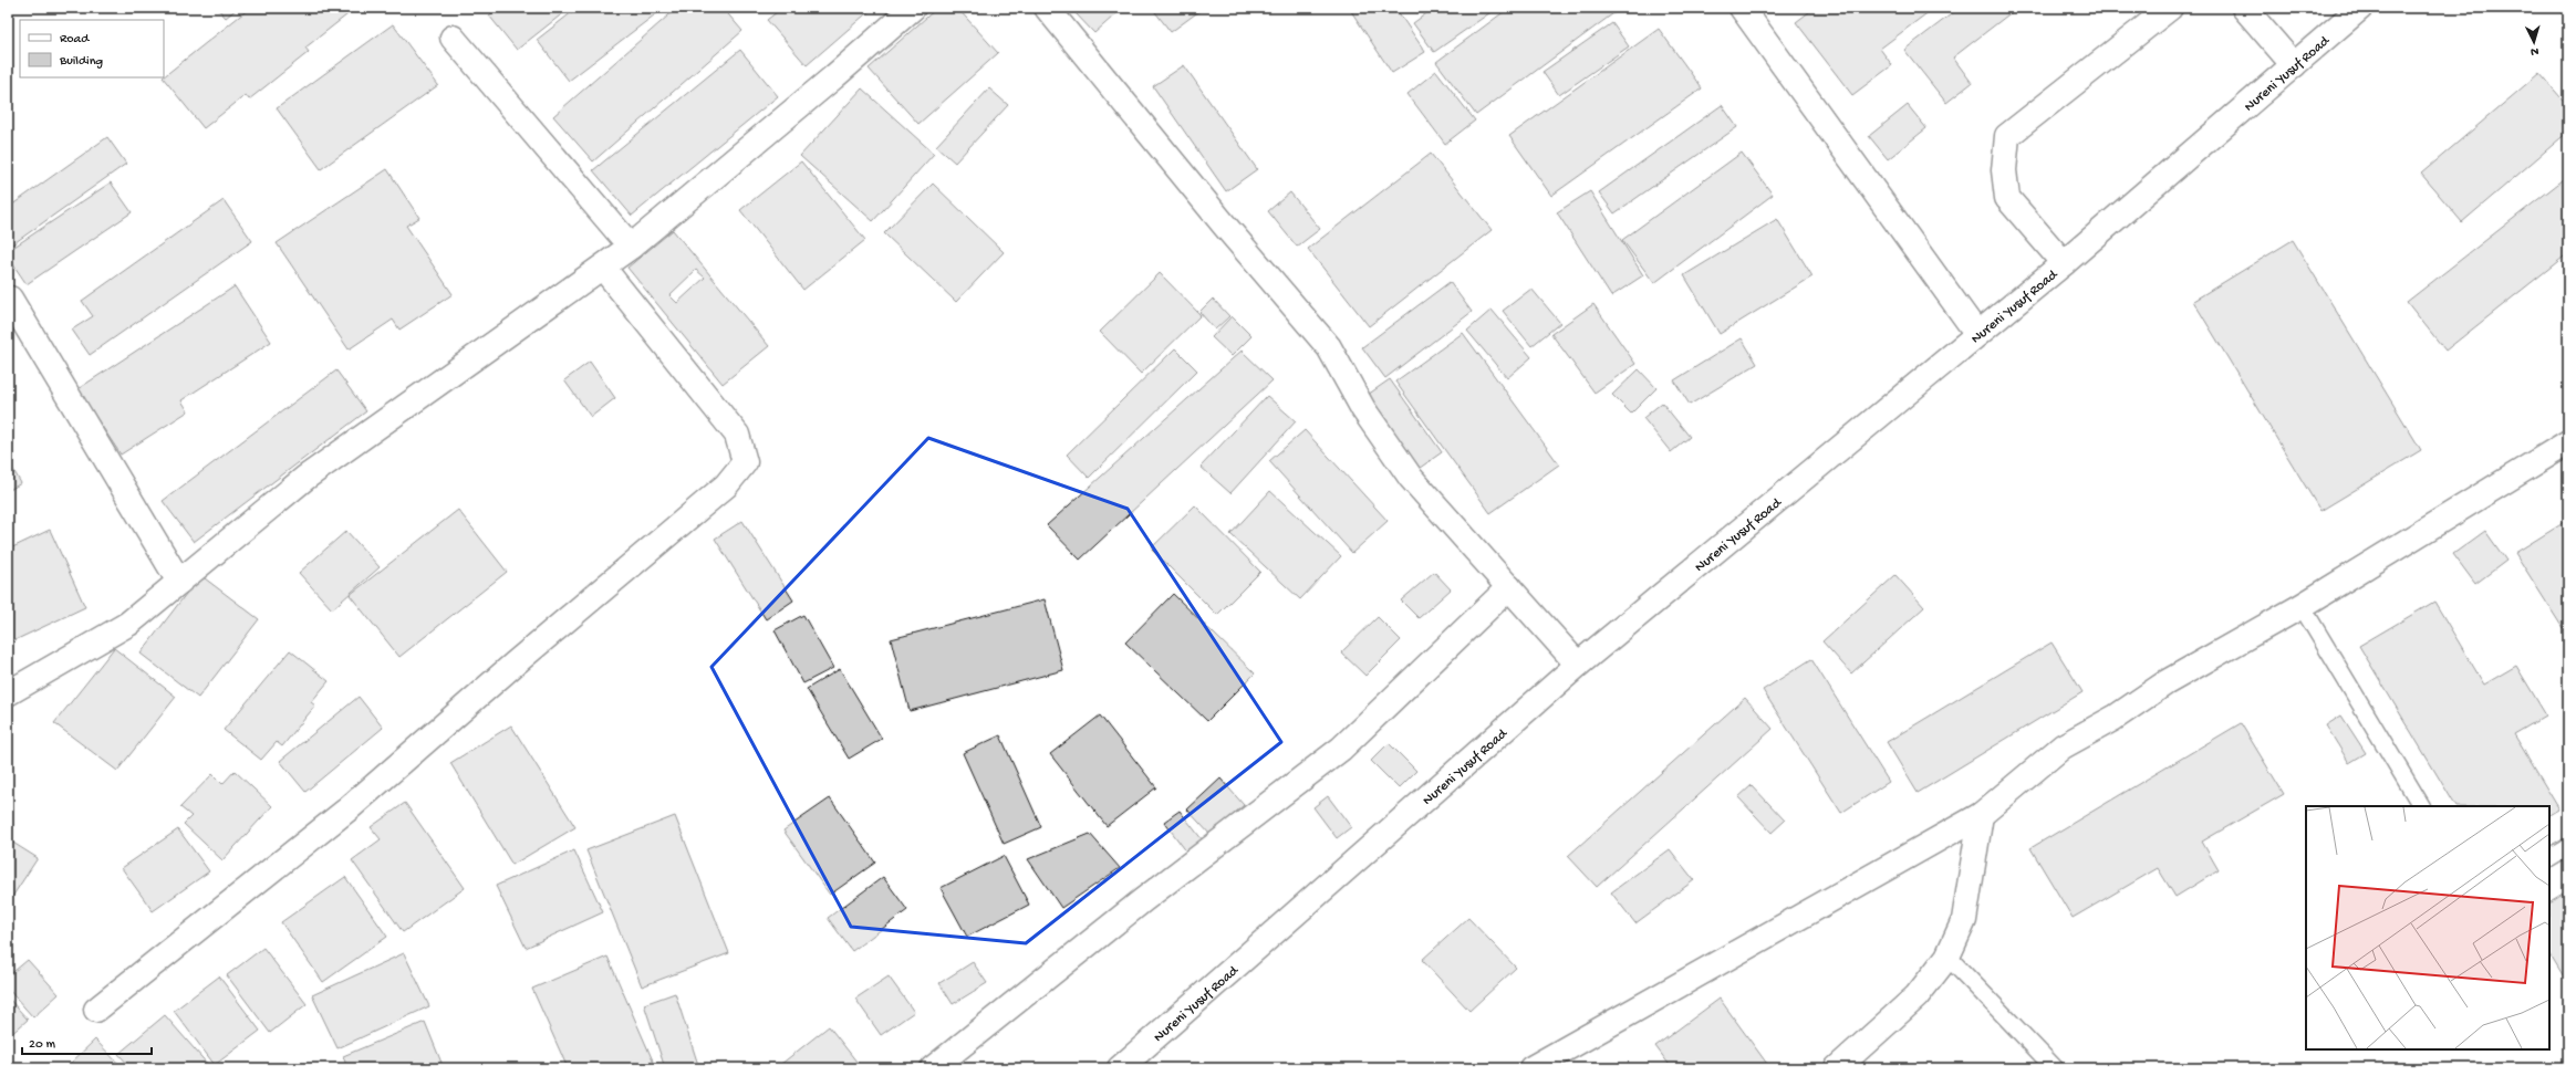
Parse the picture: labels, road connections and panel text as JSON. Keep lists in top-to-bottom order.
{
  "streets": {
    "street": ["Nureni Yusuf Road"]
  },
  "legend": ["Road", "Building"],
  "scale_bar": "20 m",
  "north": "bottom"
}
